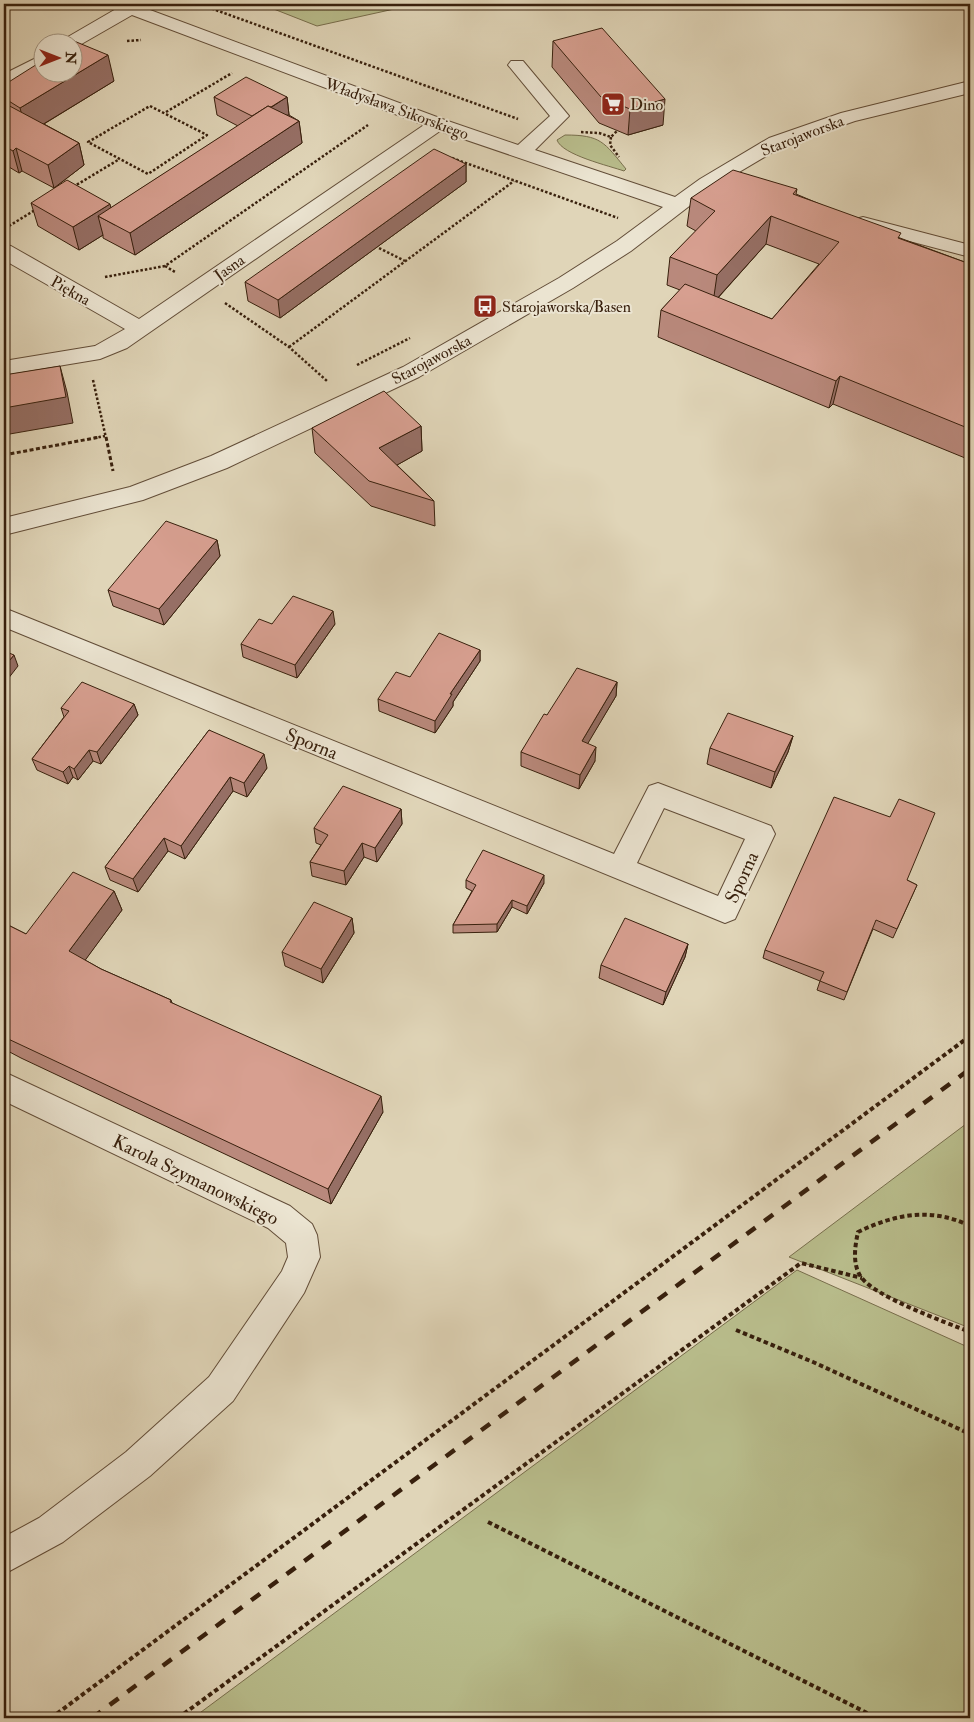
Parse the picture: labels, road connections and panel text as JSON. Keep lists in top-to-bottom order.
{
  "streets": {
    "street": [
      "Władysława Sikorskiego",
      "Starojaworska",
      "Jasna",
      "Piękna",
      "Sporna",
      "Karola Szymanowskiego"
    ]
  },
  "crossings": [
    ["Władysława Sikorskiego", "Starojaworska"],
    ["Władysława Sikorskiego", "Jasna"],
    ["Jasna", "Piękna"]
  ],
  "places": {
    "supermarket": ["Dino"],
    "bus stop": ["Starojaworska/Basen"]
  },
  "north": "right"
}
